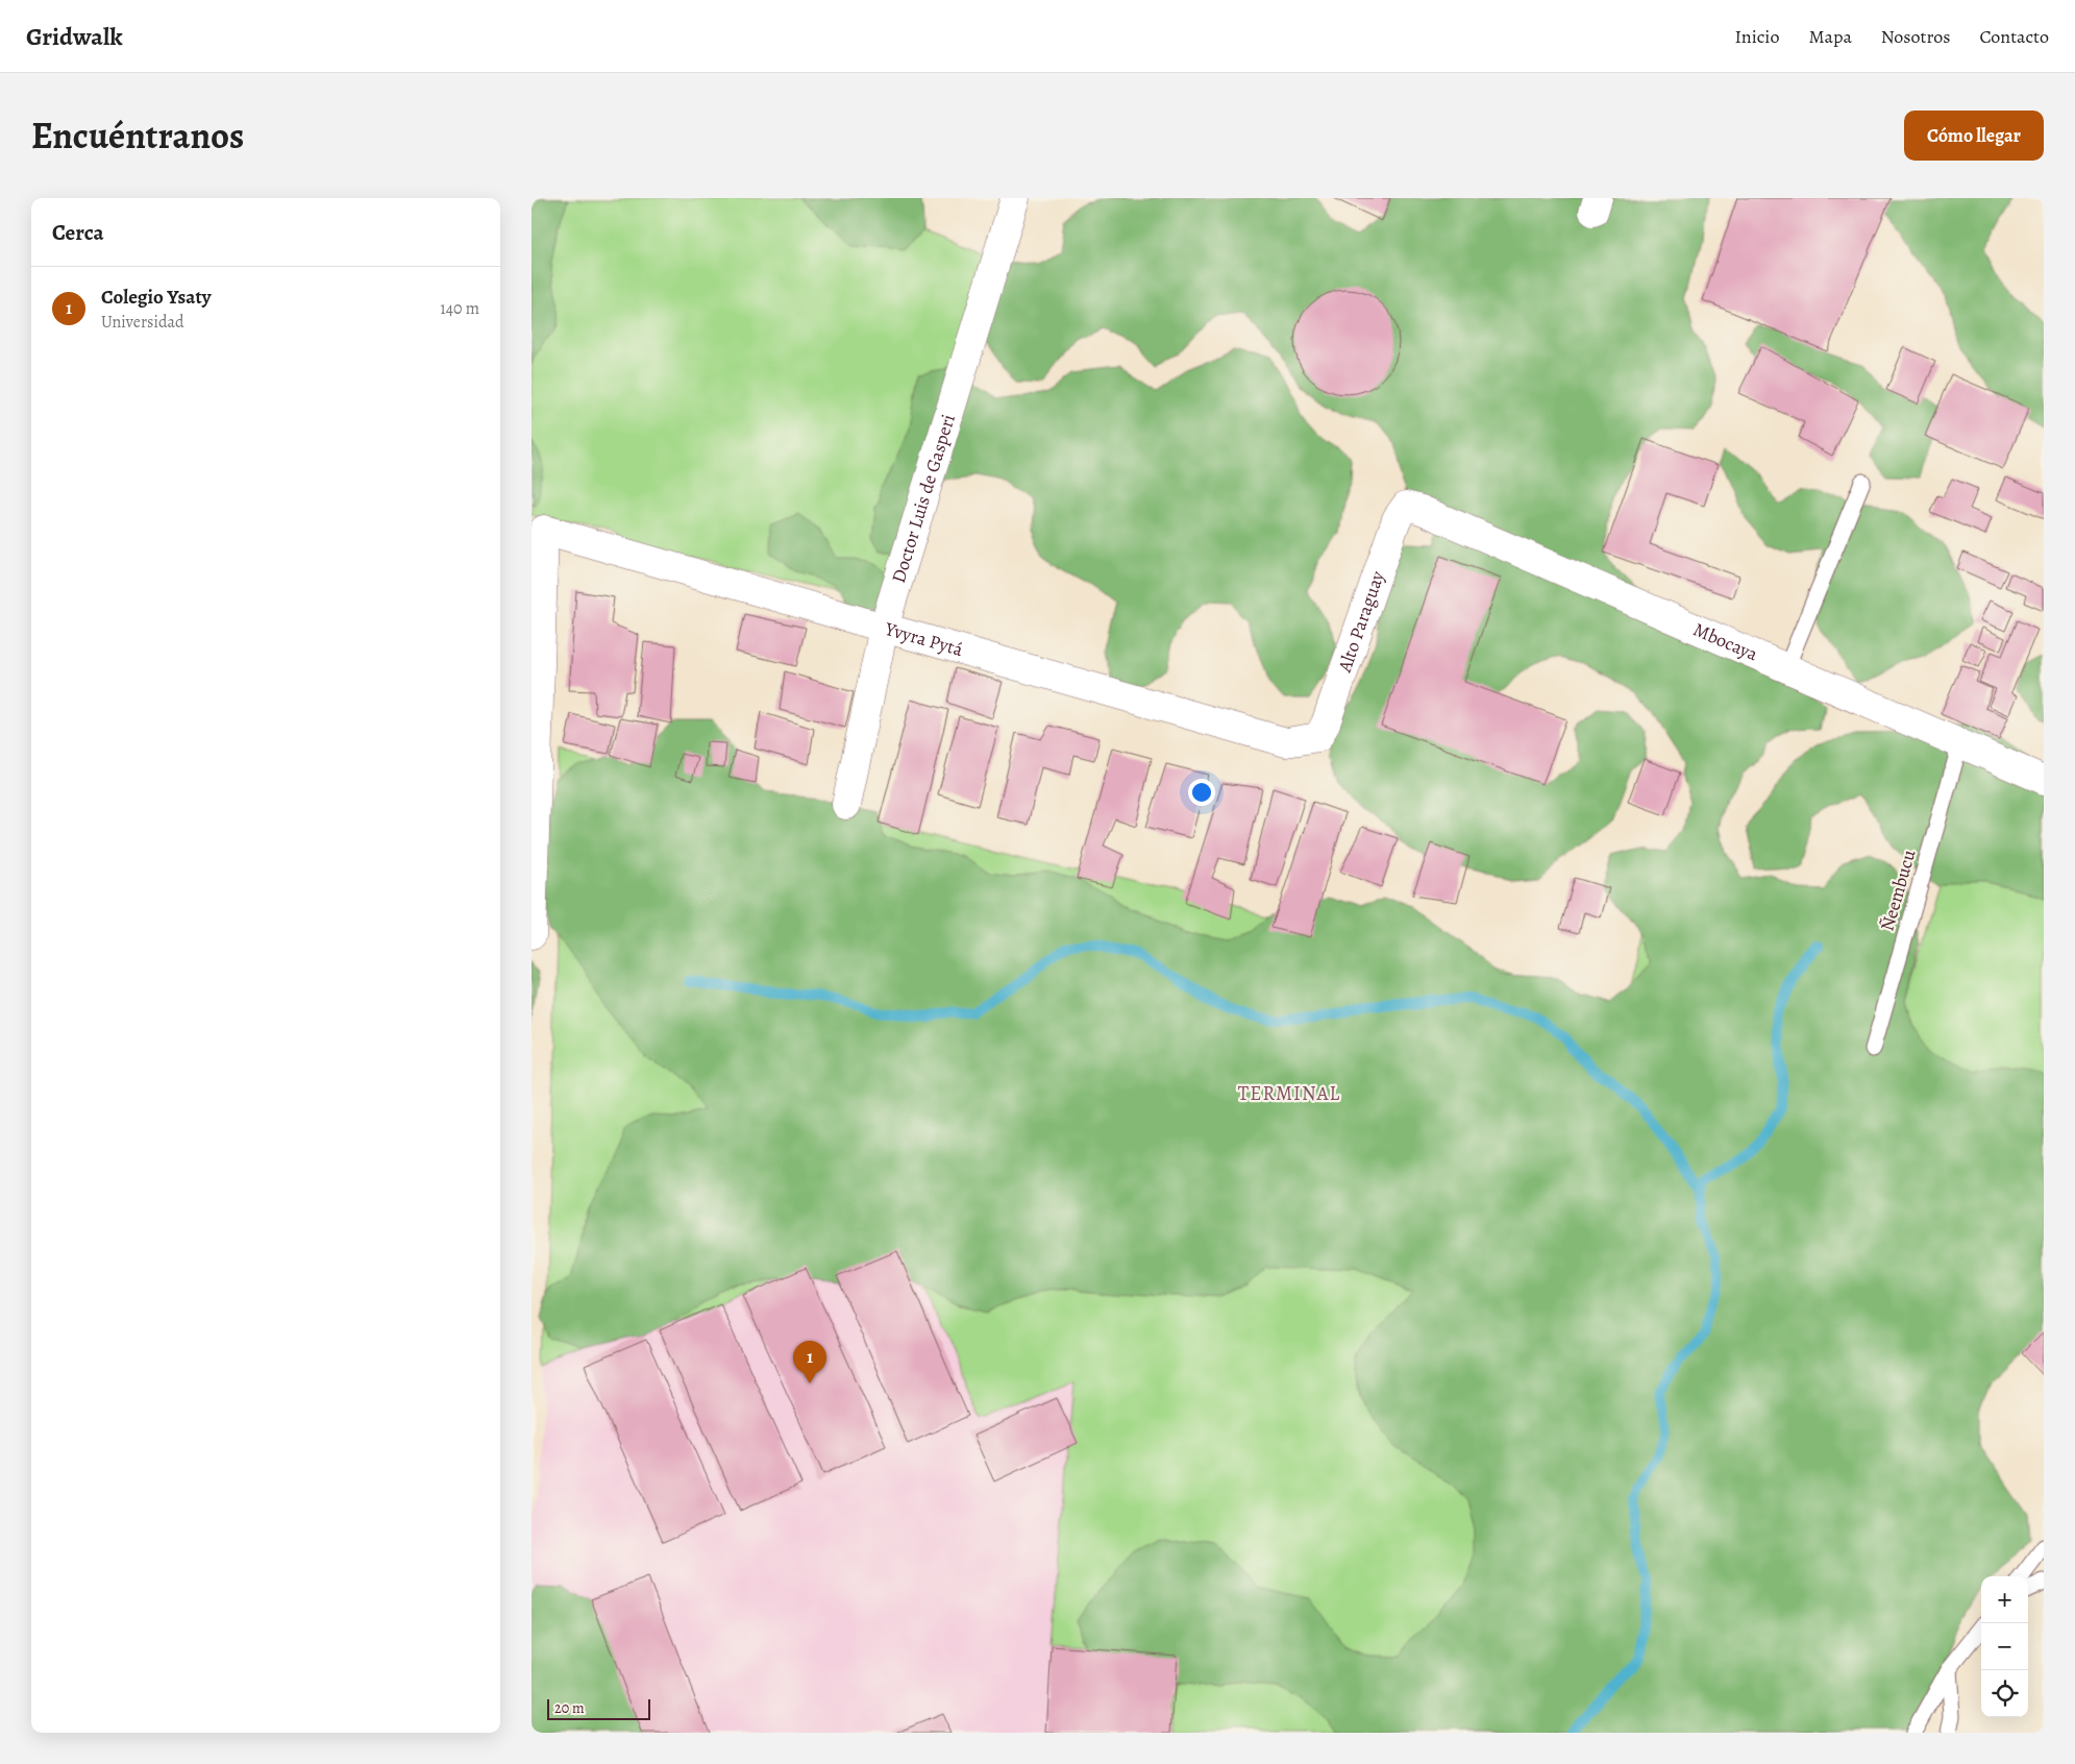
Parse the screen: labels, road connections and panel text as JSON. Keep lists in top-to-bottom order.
{
  "streets": {
    "street": [
      "Doctor Luis de Gasperi",
      "Alto Paraguay",
      "Yvyra Pytá",
      "Mbocaya"
    ],
    "lane": ["Ñeembucu"]
  },
  "crossings": [
    ["Doctor Luis de Gasperi", "Yvyra Pytá"],
    ["Alto Paraguay", "Yvyra Pytá"],
    ["Alto Paraguay", "Mbocaya"],
    ["Mbocaya", "Ñeembucu"]
  ],
  "districts": ["TERMINAL"],
  "scale_bar": "20 m",
  "page": {
    "header": "Gridwalk",
    "nav": [
      "Inicio",
      "Mapa",
      "Nosotros",
      "Contacto"
    ],
    "title": "Encuéntranos",
    "buttons": "Cómo llegar",
    "heading": "Cerca",
    "list": [
      {
        "mark": "1",
        "name": "Colegio Ysaty",
        "note": "Universidad",
        "value": "140 m"
      }
    ],
    "pins": "1",
    "map_buttons": ["+", "−"],
    "scale": "20 m"
  }
}
